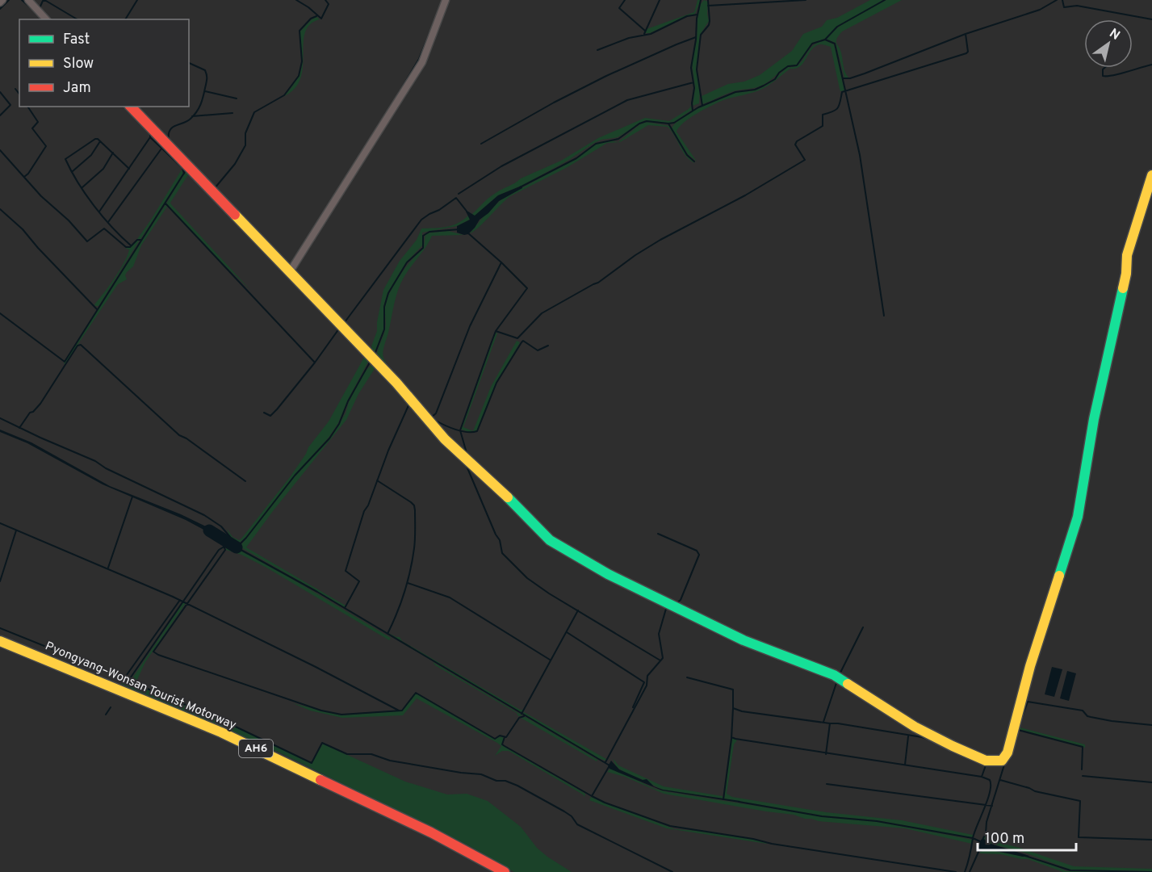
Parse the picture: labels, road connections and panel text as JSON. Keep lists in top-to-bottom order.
{
  "streets": {
    "main road": ["Pyongyang–Wonsan Tourist Motorway", "AH6"]
  },
  "legend": ["Fast", "Slow", "Jam"],
  "scale_bar": "100 m",
  "north": "top right"
}
